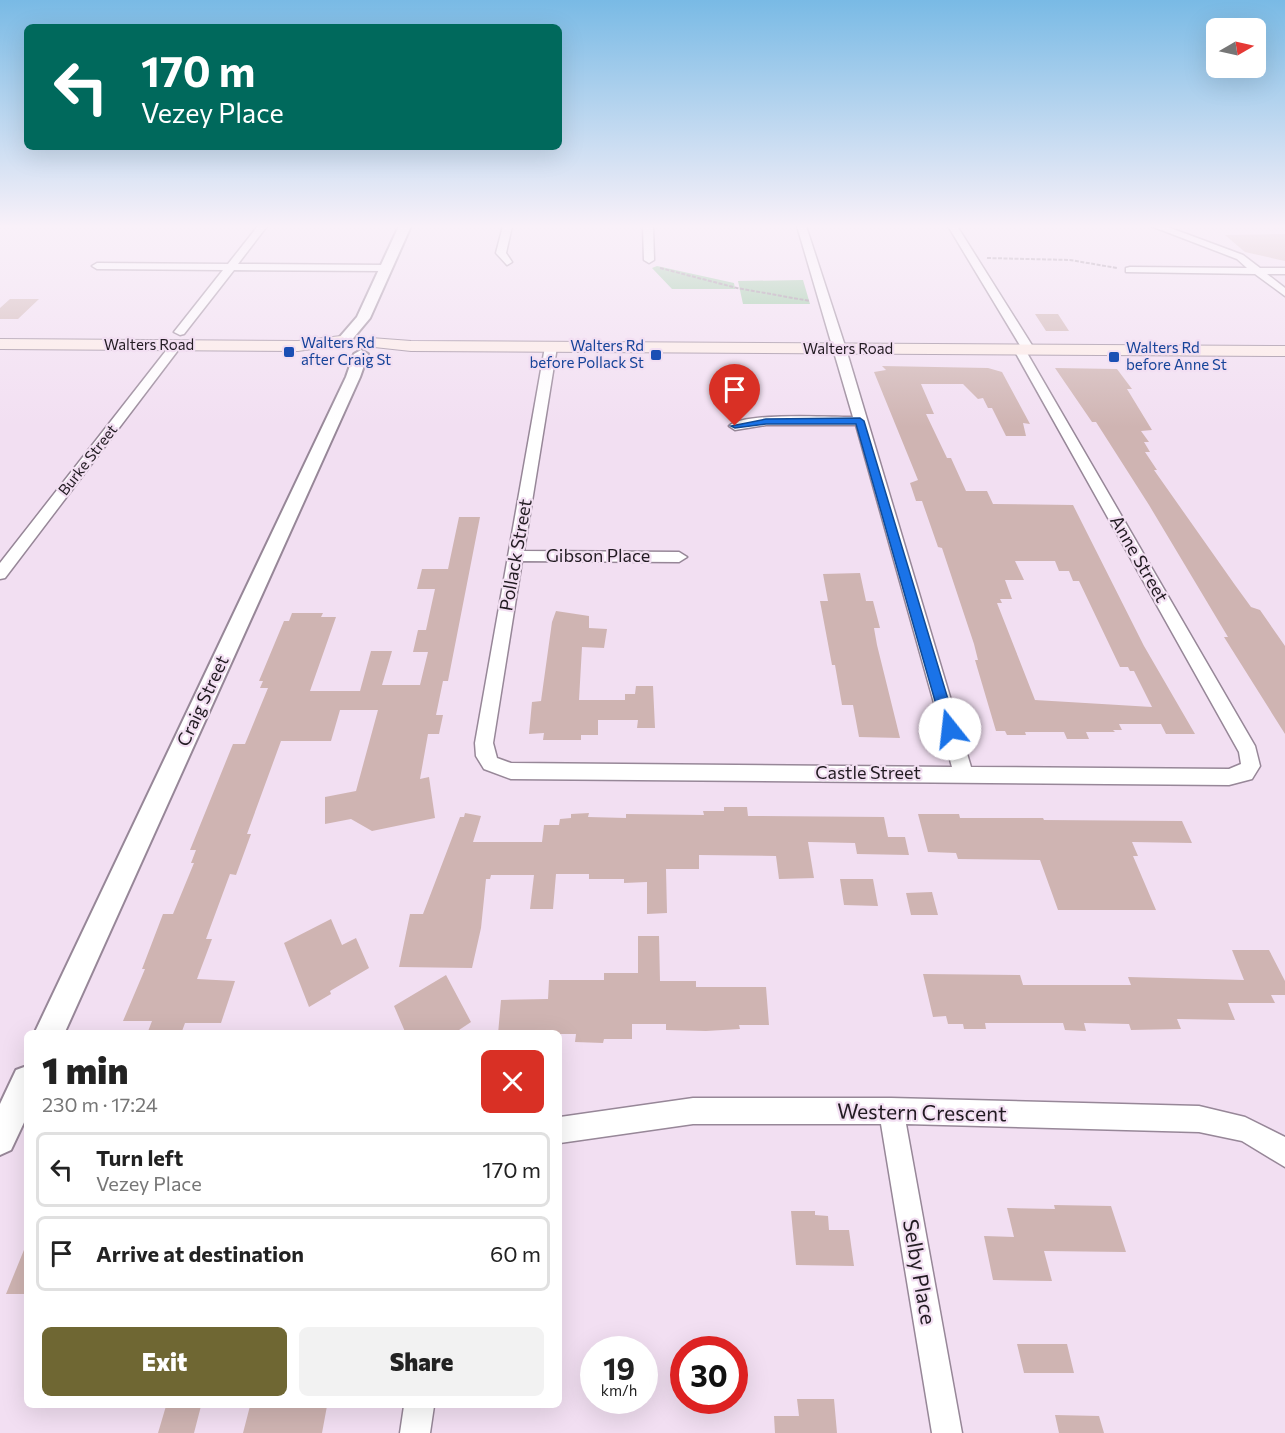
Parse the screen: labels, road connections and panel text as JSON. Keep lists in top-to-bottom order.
{
  "streets": {
    "main road": ["Walters Road"],
    "street": [
      "Burke Street",
      "Pollack Street",
      "Gibson Place",
      "Anne Street",
      "Craig Street",
      "Castle Street",
      "Western Crescent",
      "Selby Place"
    ]
  },
  "crossings": [
    ["Walters Road", "Burke Street"],
    ["Walters Road", "Pollack Street"],
    ["Walters Road", "Anne Street"],
    ["Walters Road", "Craig Street"],
    ["Pollack Street", "Gibson Place"],
    ["Pollack Street", "Castle Street"],
    ["Anne Street", "Castle Street"],
    ["Western Crescent", "Selby Place"]
  ],
  "places": {
    "transit": ["Walters Rd after Craig St", "Walters Rd before Pollack St", "Walters Rd before Anne St"]
  },
  "north": "right",
  "page": {
    "turn": ["170 m", "Vezey Place"],
    "heading": ["1 min", "230 m · 17:24"],
    "list": [
      {
        "name": "Turn left",
        "note": "Vezey Place",
        "value": "170 m"
      },
      {
        "name": "Arrive at destination",
        "value": "60 m"
      }
    ],
    "buttons": ["Exit", "Share"],
    "speed": "19 km/h",
    "limit": "30"
  }
}
